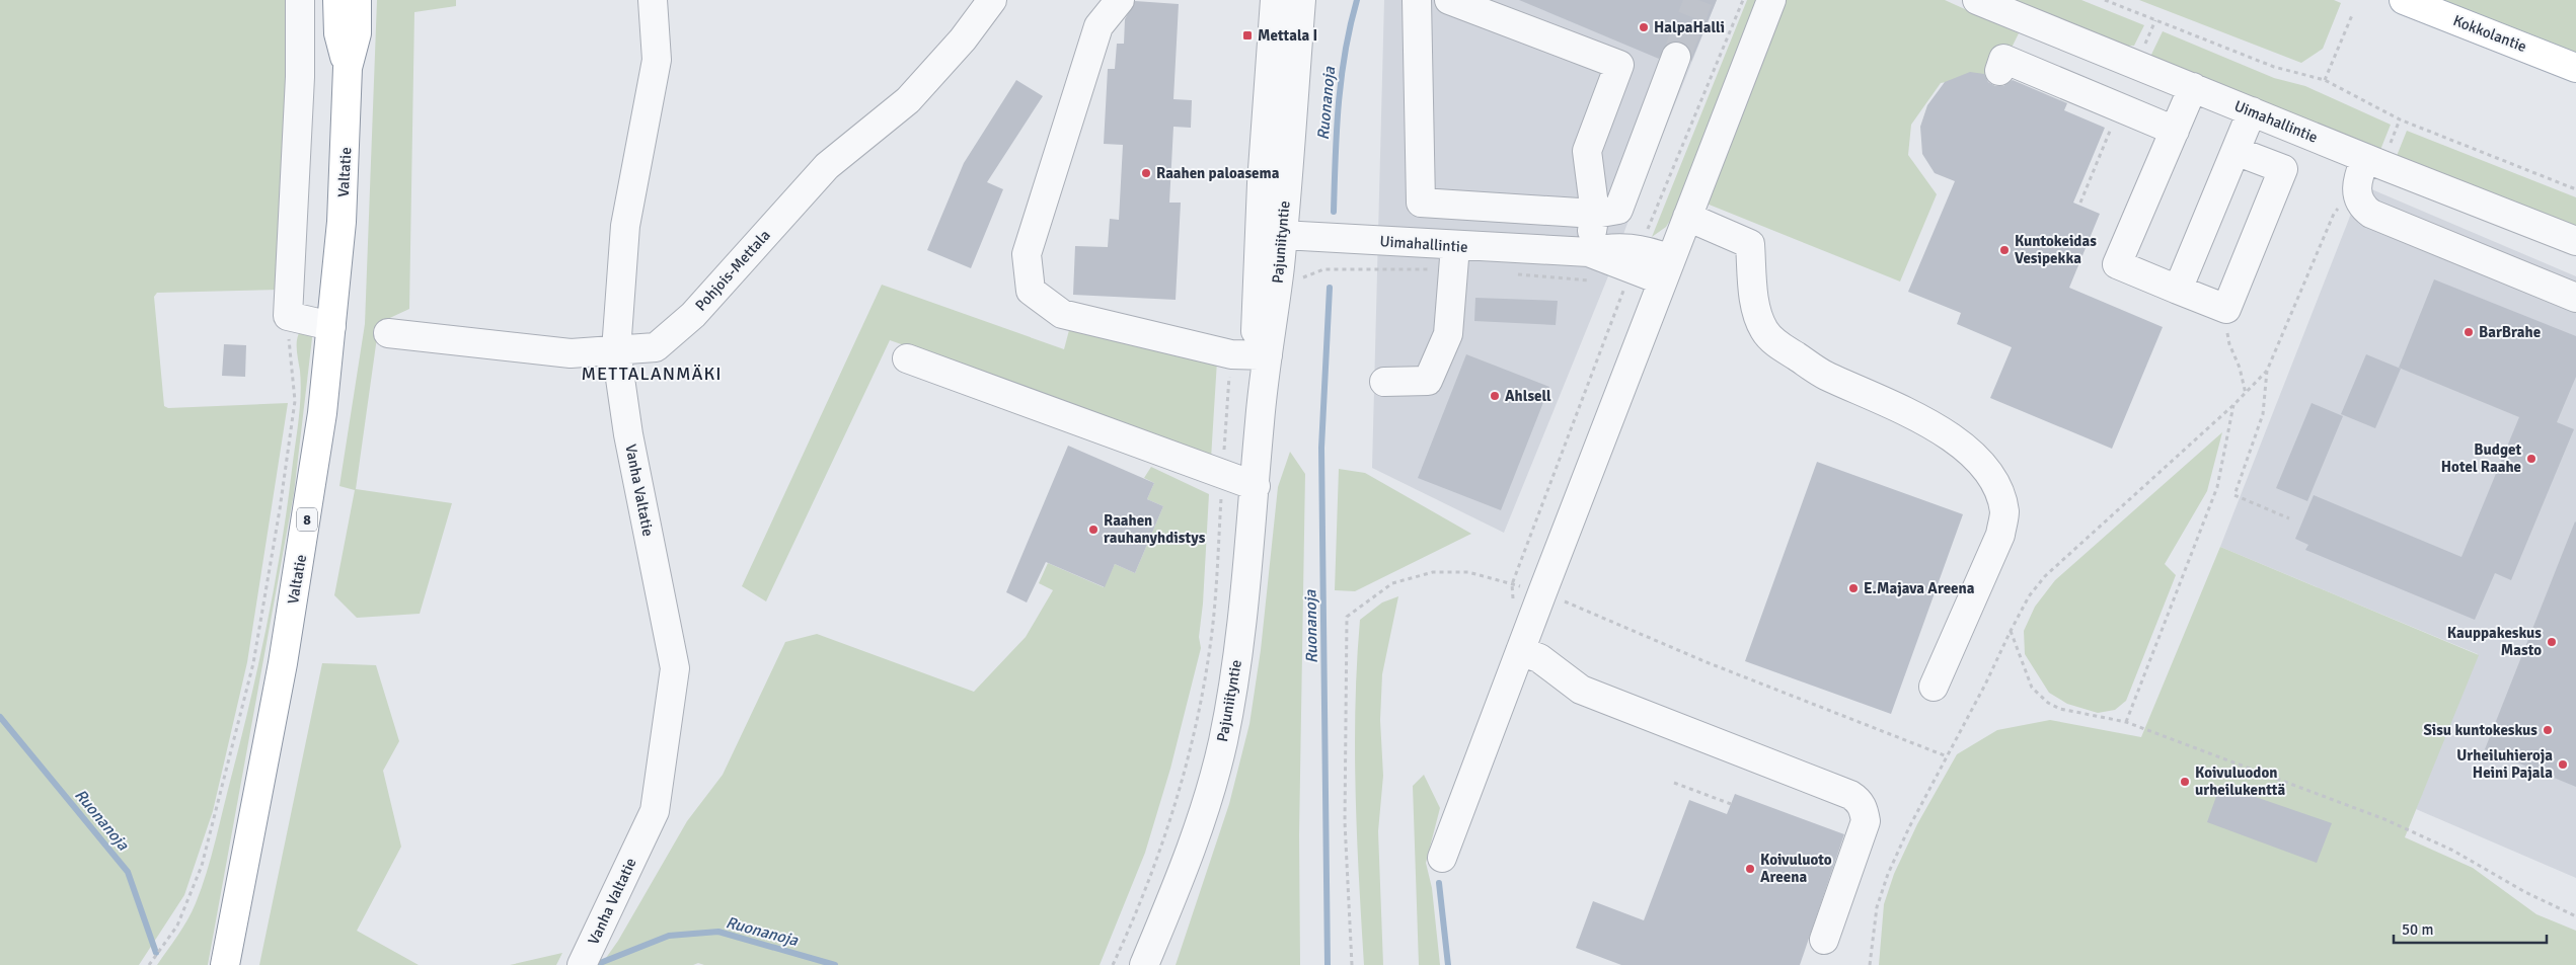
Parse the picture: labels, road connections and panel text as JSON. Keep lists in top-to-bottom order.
{
  "streets": {
    "main road": ["Kokkolantie", "Valtatie", "8"],
    "street": [
      "Uimahallintie",
      "Pajuniityntie",
      "Pohjois-Mettala",
      "Vanha Valtatie"
    ]
  },
  "crossings": [
    ["Uimahallintie", "Pajuniityntie"],
    ["Pohjois-Mettala", "Vanha Valtatie"]
  ],
  "districts": ["METTALANMÄKI"],
  "water": ["Ruonanoja"],
  "places": {
    "other": [
      "HalpaHalli",
      "Raahen paloasema",
      "Kuntokeidas Vesipekka",
      "BarBrahe",
      "Ahlsell",
      "Budget Hotel Raahe",
      "Raahen rauhanyhdistys",
      "E.Majava Areena",
      "Kauppakeskus Masto",
      "Sisu kuntokeskus",
      "Urheiluhieroja Heini Pajala",
      "Koivuluodon urheilukenttä",
      "Koivuluoto Areena"
    ],
    "transit": ["Mettala I"]
  },
  "scale_bar": "50 m"
}
